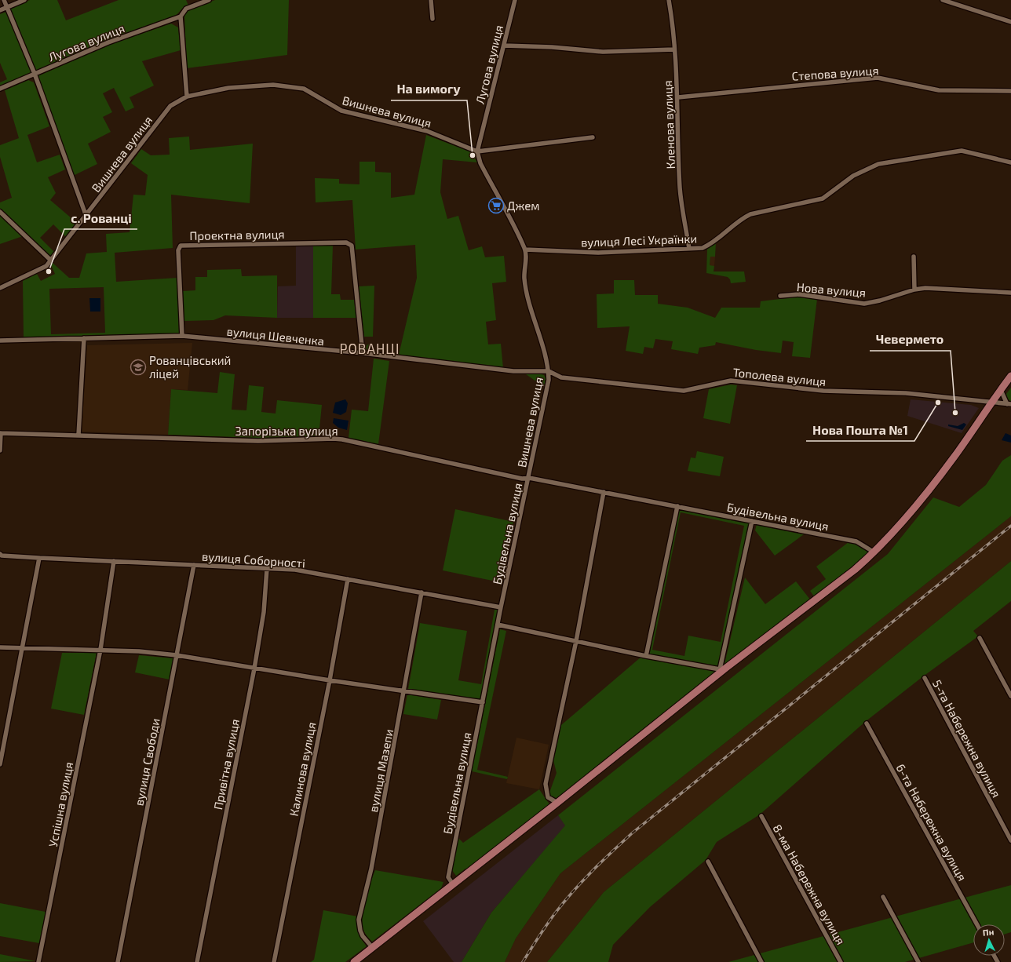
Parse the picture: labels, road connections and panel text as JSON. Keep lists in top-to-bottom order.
{
  "streets": {
    "street": [
      "Лугова вулиця",
      "Степова вулиця",
      "Вишнева вулиця",
      "Кленова вулиця",
      "Проектна вулиця",
      "вулиця Лесі Українки",
      "Нова вулиця",
      "вулиця Шевченка",
      "Тополева вулиця",
      "Запорізька вулиця",
      "Будівельна вулиця",
      "вулиця Соборності",
      "5-та Набережна вулиця",
      "вулиця Свободи",
      "Привітна вулиця",
      "Калинова вулиця",
      "вулиця Мазепи",
      "Успішна вулиця",
      "6-та Набережна вулиця",
      "8-ма Набережна вулиця"
    ]
  },
  "crossings": [
    ["Лугова вулиця", "Вишнева вулиця"],
    ["Степова вулиця", "Кленова вулиця"],
    ["Вишнева вулиця", "вулиця Лесі Українки"],
    ["Вишнева вулиця", "вулиця Шевченка"],
    ["Вишнева вулиця", "Тополева вулиця"],
    ["Вишнева вулиця", "Запорізька вулиця"],
    ["Вишнева вулиця", "Будівельна вулиця"],
    ["Кленова вулиця", "вулиця Лесі Українки"],
    ["Проектна вулиця", "вулиця Шевченка"],
    ["вулиця Шевченка", "Тополева вулиця"],
    ["Запорізька вулиця", "Будівельна вулиця"],
    ["Будівельна вулиця", "вулиця Соборності"],
    ["вулиця Соборності", "вулиця Свободи"],
    ["вулиця Соборності", "Привітна вулиця"],
    ["вулиця Соборності", "Калинова вулиця"],
    ["вулиця Соборності", "вулиця Мазепи"],
    ["вулиця Соборності", "Успішна вулиця"]
  ],
  "districts": ["РОВАНЦІ"],
  "places": {
    "other": [
      "На вимогу",
      "с. Рованці",
      "Нова Пошта №1",
      "Чевермето"
    ],
    "supermarket": ["Джем"],
    "school or university": ["Рованцівський ліцей"]
  },
  "north": "top"
}
